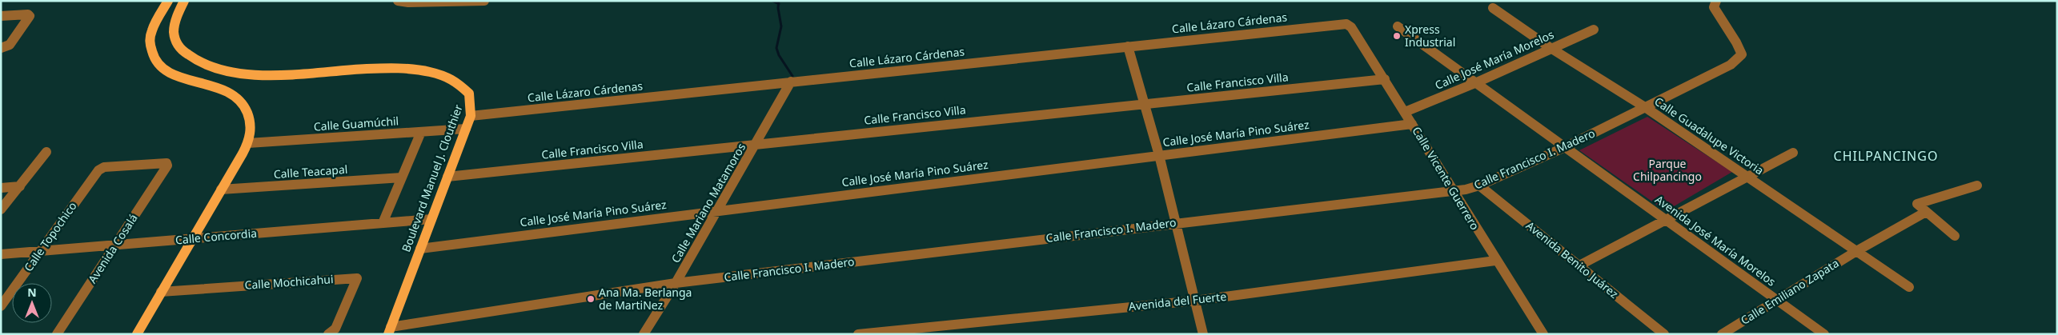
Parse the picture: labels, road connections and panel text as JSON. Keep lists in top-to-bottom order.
{
  "streets": {
    "main road": ["Boulevard Manuel J. Clouthier"],
    "street": [
      "Calle Lázaro Cárdenas",
      "Calle José María Morelos",
      "Calle Francisco Villa",
      "Calle Guamúchil",
      "Calle José María Pino Suárez",
      "Calle Guadalupe Victoria",
      "Calle Francisco I. Madero",
      "Calle Teacapal",
      "Calle Vicente Guerrero",
      "Calle Mariano Matamoros",
      "Calle Topochico",
      "Calle Concordia",
      "Avenida José María Morelos",
      "Avenida Cosalá",
      "Avenida Benito Juárez",
      "Calle Mochicahui",
      "Calle Emiliano Zapata",
      "Avenida del Fuerte"
    ]
  },
  "crossings": [
    ["Calle Lázaro Cárdenas", "Boulevard Manuel J. Clouthier"],
    ["Calle Lázaro Cárdenas", "Calle Vicente Guerrero"],
    ["Calle Lázaro Cárdenas", "Calle Mariano Matamoros"],
    ["Calle José María Morelos", "Calle Guadalupe Victoria"],
    ["Calle José María Morelos", "Calle Vicente Guerrero"],
    ["Calle José María Morelos", "Avenida José María Morelos"],
    ["Calle Francisco Villa", "Boulevard Manuel J. Clouthier"],
    ["Calle Francisco Villa", "Calle Vicente Guerrero"],
    ["Calle Francisco Villa", "Calle Mariano Matamoros"],
    ["Calle Guamúchil", "Boulevard Manuel J. Clouthier"],
    ["Calle José María Pino Suárez", "Boulevard Manuel J. Clouthier"],
    ["Calle José María Pino Suárez", "Calle Vicente Guerrero"],
    ["Calle José María Pino Suárez", "Calle Mariano Matamoros"],
    ["Calle Guadalupe Victoria", "Calle Francisco I. Madero"],
    ["Calle Guadalupe Victoria", "Calle Emiliano Zapata"],
    ["Calle Francisco I. Madero", "Boulevard Manuel J. Clouthier"],
    ["Calle Francisco I. Madero", "Calle Vicente Guerrero"],
    ["Calle Francisco I. Madero", "Calle Mariano Matamoros"],
    ["Calle Francisco I. Madero", "Avenida José María Morelos"],
    ["Calle Francisco I. Madero", "Avenida Benito Juárez"],
    ["Boulevard Manuel J. Clouthier", "Calle Concordia"],
    ["Calle Vicente Guerrero", "Avenida del Fuerte"],
    ["Calle Topochico", "Calle Concordia"],
    ["Calle Topochico", "Avenida Cosalá"],
    ["Calle Concordia", "Avenida Cosalá"],
    ["Avenida José María Morelos", "Calle Emiliano Zapata"]
  ],
  "districts": ["CHILPANCINGO"],
  "parks": ["Parque Chilpancingo"],
  "places": ["Xpress Industrial", "Ana Ma. Berlanga de MartiNez"],
  "north": "top"
}
